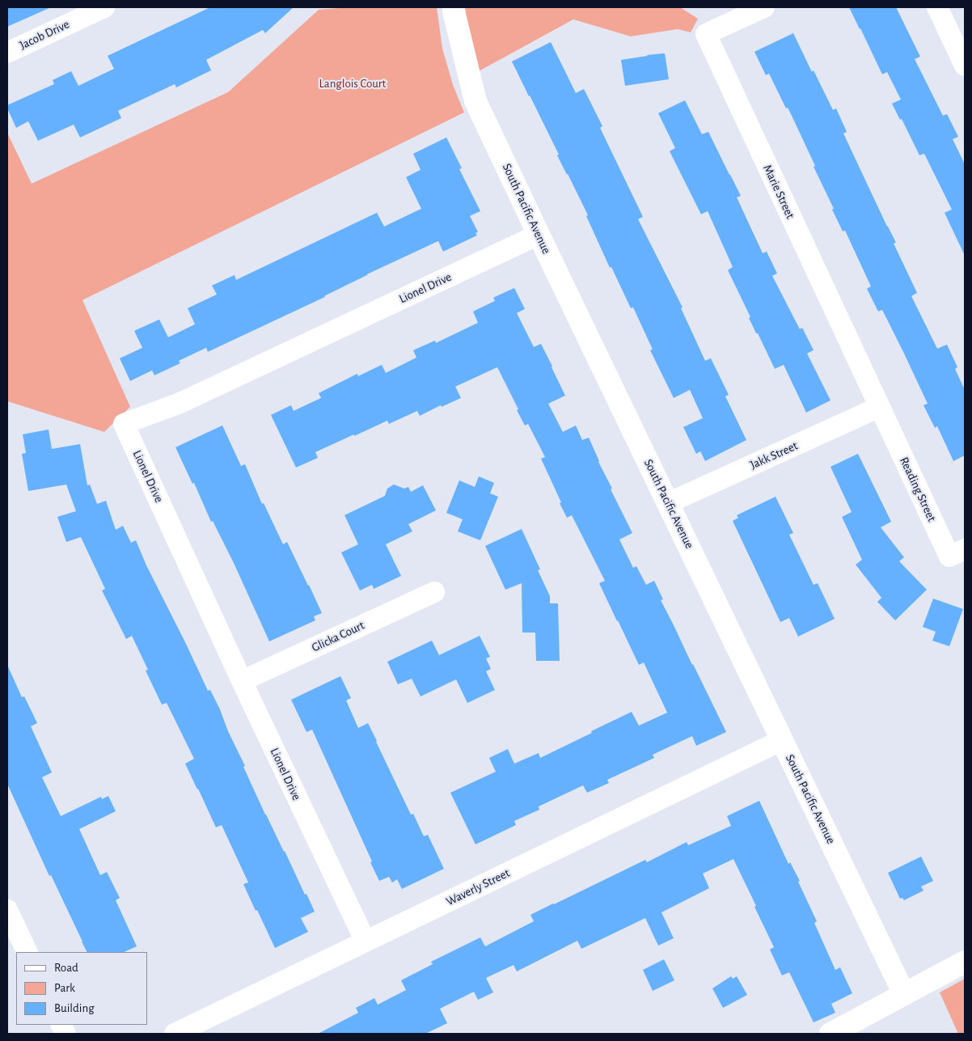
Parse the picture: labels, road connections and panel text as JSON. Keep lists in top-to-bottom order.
{
  "streets": {
    "street": [
      "Jacob Drive",
      "Marie Street",
      "South Pacific Avenue",
      "Lionel Drive",
      "Jakk Street",
      "Reading Street",
      "Glicka Court",
      "Waverly Street"
    ]
  },
  "crossings": [
    ["Marie Street", "Jakk Street"],
    ["Marie Street", "Reading Street"],
    ["South Pacific Avenue", "Lionel Drive"],
    ["South Pacific Avenue", "Jakk Street"],
    ["South Pacific Avenue", "Waverly Street"],
    ["Lionel Drive", "Glicka Court"],
    ["Lionel Drive", "Waverly Street"],
    ["Jakk Street", "Reading Street"]
  ],
  "parks": ["Langlois Court"],
  "legend": ["Road", "Park", "Building"]
}
